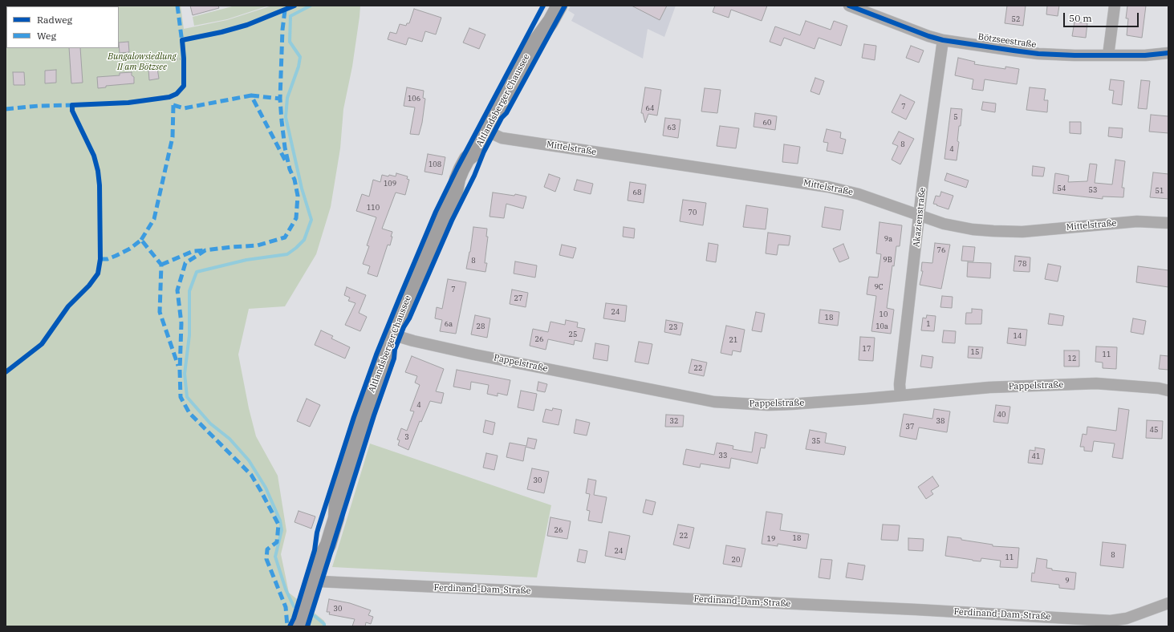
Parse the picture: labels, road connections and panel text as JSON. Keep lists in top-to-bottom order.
{
  "streets": {
    "main road": ["Altlandsberger Chaussee"],
    "street": [
      "Bötzseestraße",
      "Mittelstraße",
      "Akazienstraße",
      "Pappelstraße",
      "Ferdinand-Dam-Straße"
    ]
  },
  "crossings": [
    ["Bötzseestraße", "Akazienstraße"],
    ["Altlandsberger Chaussee", "Mittelstraße"],
    ["Altlandsberger Chaussee", "Pappelstraße"],
    ["Altlandsberger Chaussee", "Ferdinand-Dam-Straße"],
    ["Mittelstraße", "Akazienstraße"],
    ["Akazienstraße", "Pappelstraße"]
  ],
  "parks": ["Bungalowsiedlung II am Bötzsee"],
  "house_numbers": [
    "52",
    "106",
    "7",
    "64",
    "5",
    "60",
    "63",
    "8",
    "4",
    "108",
    "109",
    "54",
    "53",
    "51",
    "68",
    "110",
    "70",
    "9a",
    "76",
    "9B",
    "8",
    "78",
    "9C",
    "7",
    "27",
    "24",
    "10",
    "18",
    "6a",
    "1",
    "28",
    "10a",
    "23",
    "25",
    "14",
    "26",
    "21",
    "17",
    "15",
    "11",
    "12",
    "22",
    "4",
    "40",
    "32",
    "38",
    "37",
    "45",
    "3",
    "35",
    "33",
    "41",
    "30",
    "26",
    "22",
    "18",
    "19",
    "24",
    "8",
    "11",
    "20",
    "9",
    "30"
  ],
  "legend": ["Radweg", "Weg"],
  "scale_bar": "50 m"
}
